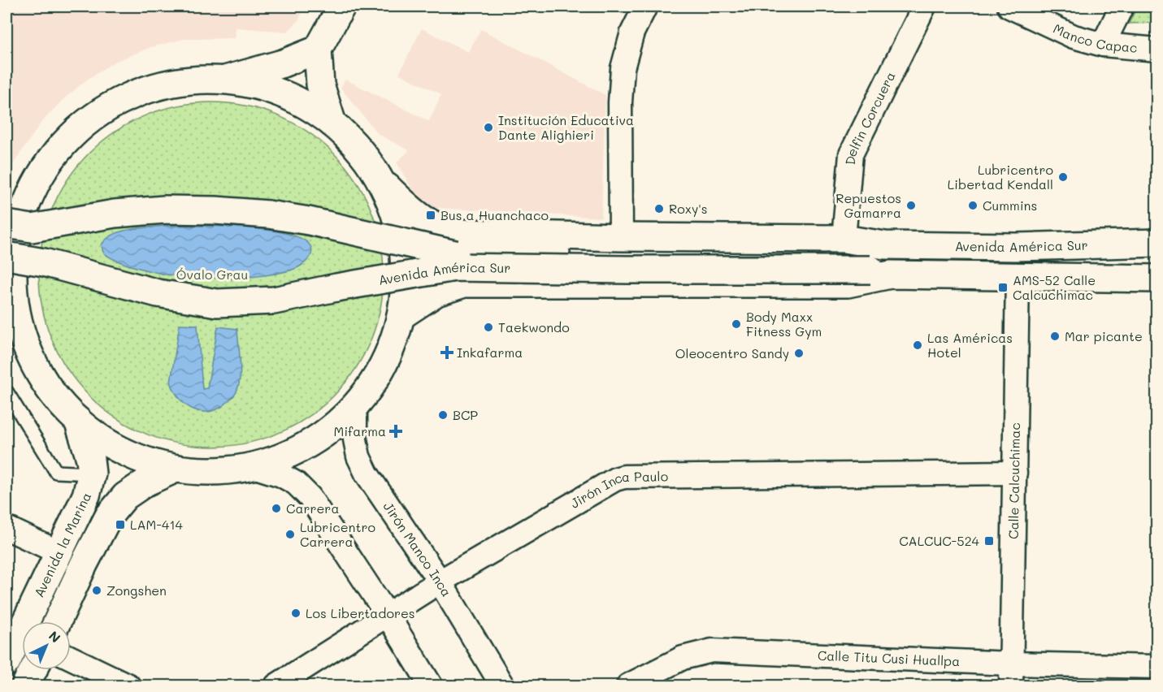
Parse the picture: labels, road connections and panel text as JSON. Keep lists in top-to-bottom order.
{
  "streets": {
    "main road": ["Avenida América Sur", "Avenida la Marina"],
    "street": [
      "Manco Capac",
      "Delfin Corcuera",
      "Calle Calcuchimac",
      "Jirón Inca Paulo",
      "Jirón Manco Inca",
      "Calle Titu Cusi Huallpa"
    ]
  },
  "crossings": [
    ["Delfin Corcuera", "Avenida América Sur"],
    ["Avenida América Sur", "Calle Calcuchimac"],
    ["Calle Calcuchimac", "Jirón Inca Paulo"],
    ["Calle Calcuchimac", "Calle Titu Cusi Huallpa"],
    ["Jirón Inca Paulo", "Jirón Manco Inca"]
  ],
  "parks": ["Óvalo Grau"],
  "places": {
    "other": [
      "Institución Educativa Dante Alighieri",
      "Lubricentro Libertad Kendall",
      "Repuestos Gamarra",
      "Cummins",
      "Roxy's",
      "Body Maxx Fitness Gym",
      "Taekwondo",
      "Mar picante",
      "Las Américas Hotel",
      "Oleocentro Sandy",
      "BCP",
      "Carrera",
      "Lubricentro Carrera",
      "Zongshen",
      "Los Libertadores"
    ],
    "transit": [
      "Bus a Huanchaco",
      "AMS-52 Calle Calcuchimac",
      "LAM-414",
      "CALCUC-524"
    ],
    "health": ["Inkafarma", "Mifarma"]
  },
  "north": "top right"
}
